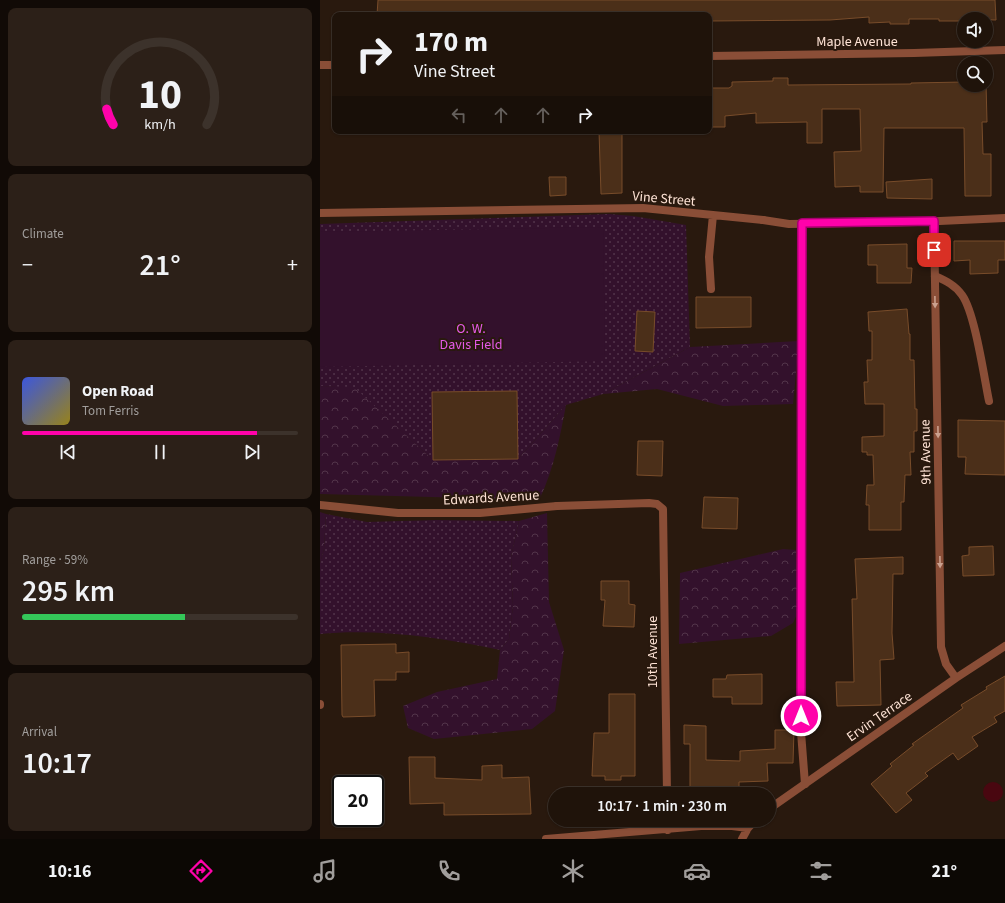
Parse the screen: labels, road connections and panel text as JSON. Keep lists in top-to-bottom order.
{
  "streets": {
    "street": [
      "Maple Avenue",
      "Vine Street",
      "9th Avenue",
      "Edwards Avenue",
      "10th Avenue",
      "Ervin Terrace"
    ]
  },
  "crossings": [
    ["Vine Street", "9th Avenue"],
    ["9th Avenue", "Ervin Terrace"],
    ["Edwards Avenue", "10th Avenue"]
  ],
  "one_way": ["9th Avenue"],
  "parks": ["O. W. Davis Field"],
  "page": {
    "turn": ["170 m", "Vine Street"],
    "tile": [
      "Climate",
      ["Range · 59%", "295 km"],
      ["Arrival", "10:17"]
    ],
    "heat": ["−", "21°", "+"],
    "song": ["Open Road", "Tom Ferris"],
    "limit": "20",
    "trip": "10:17 · 1 min · 230 m",
    "tabs": ["10:16", "21°"],
    "gauge": ["10", "km/h"]
  }
}
